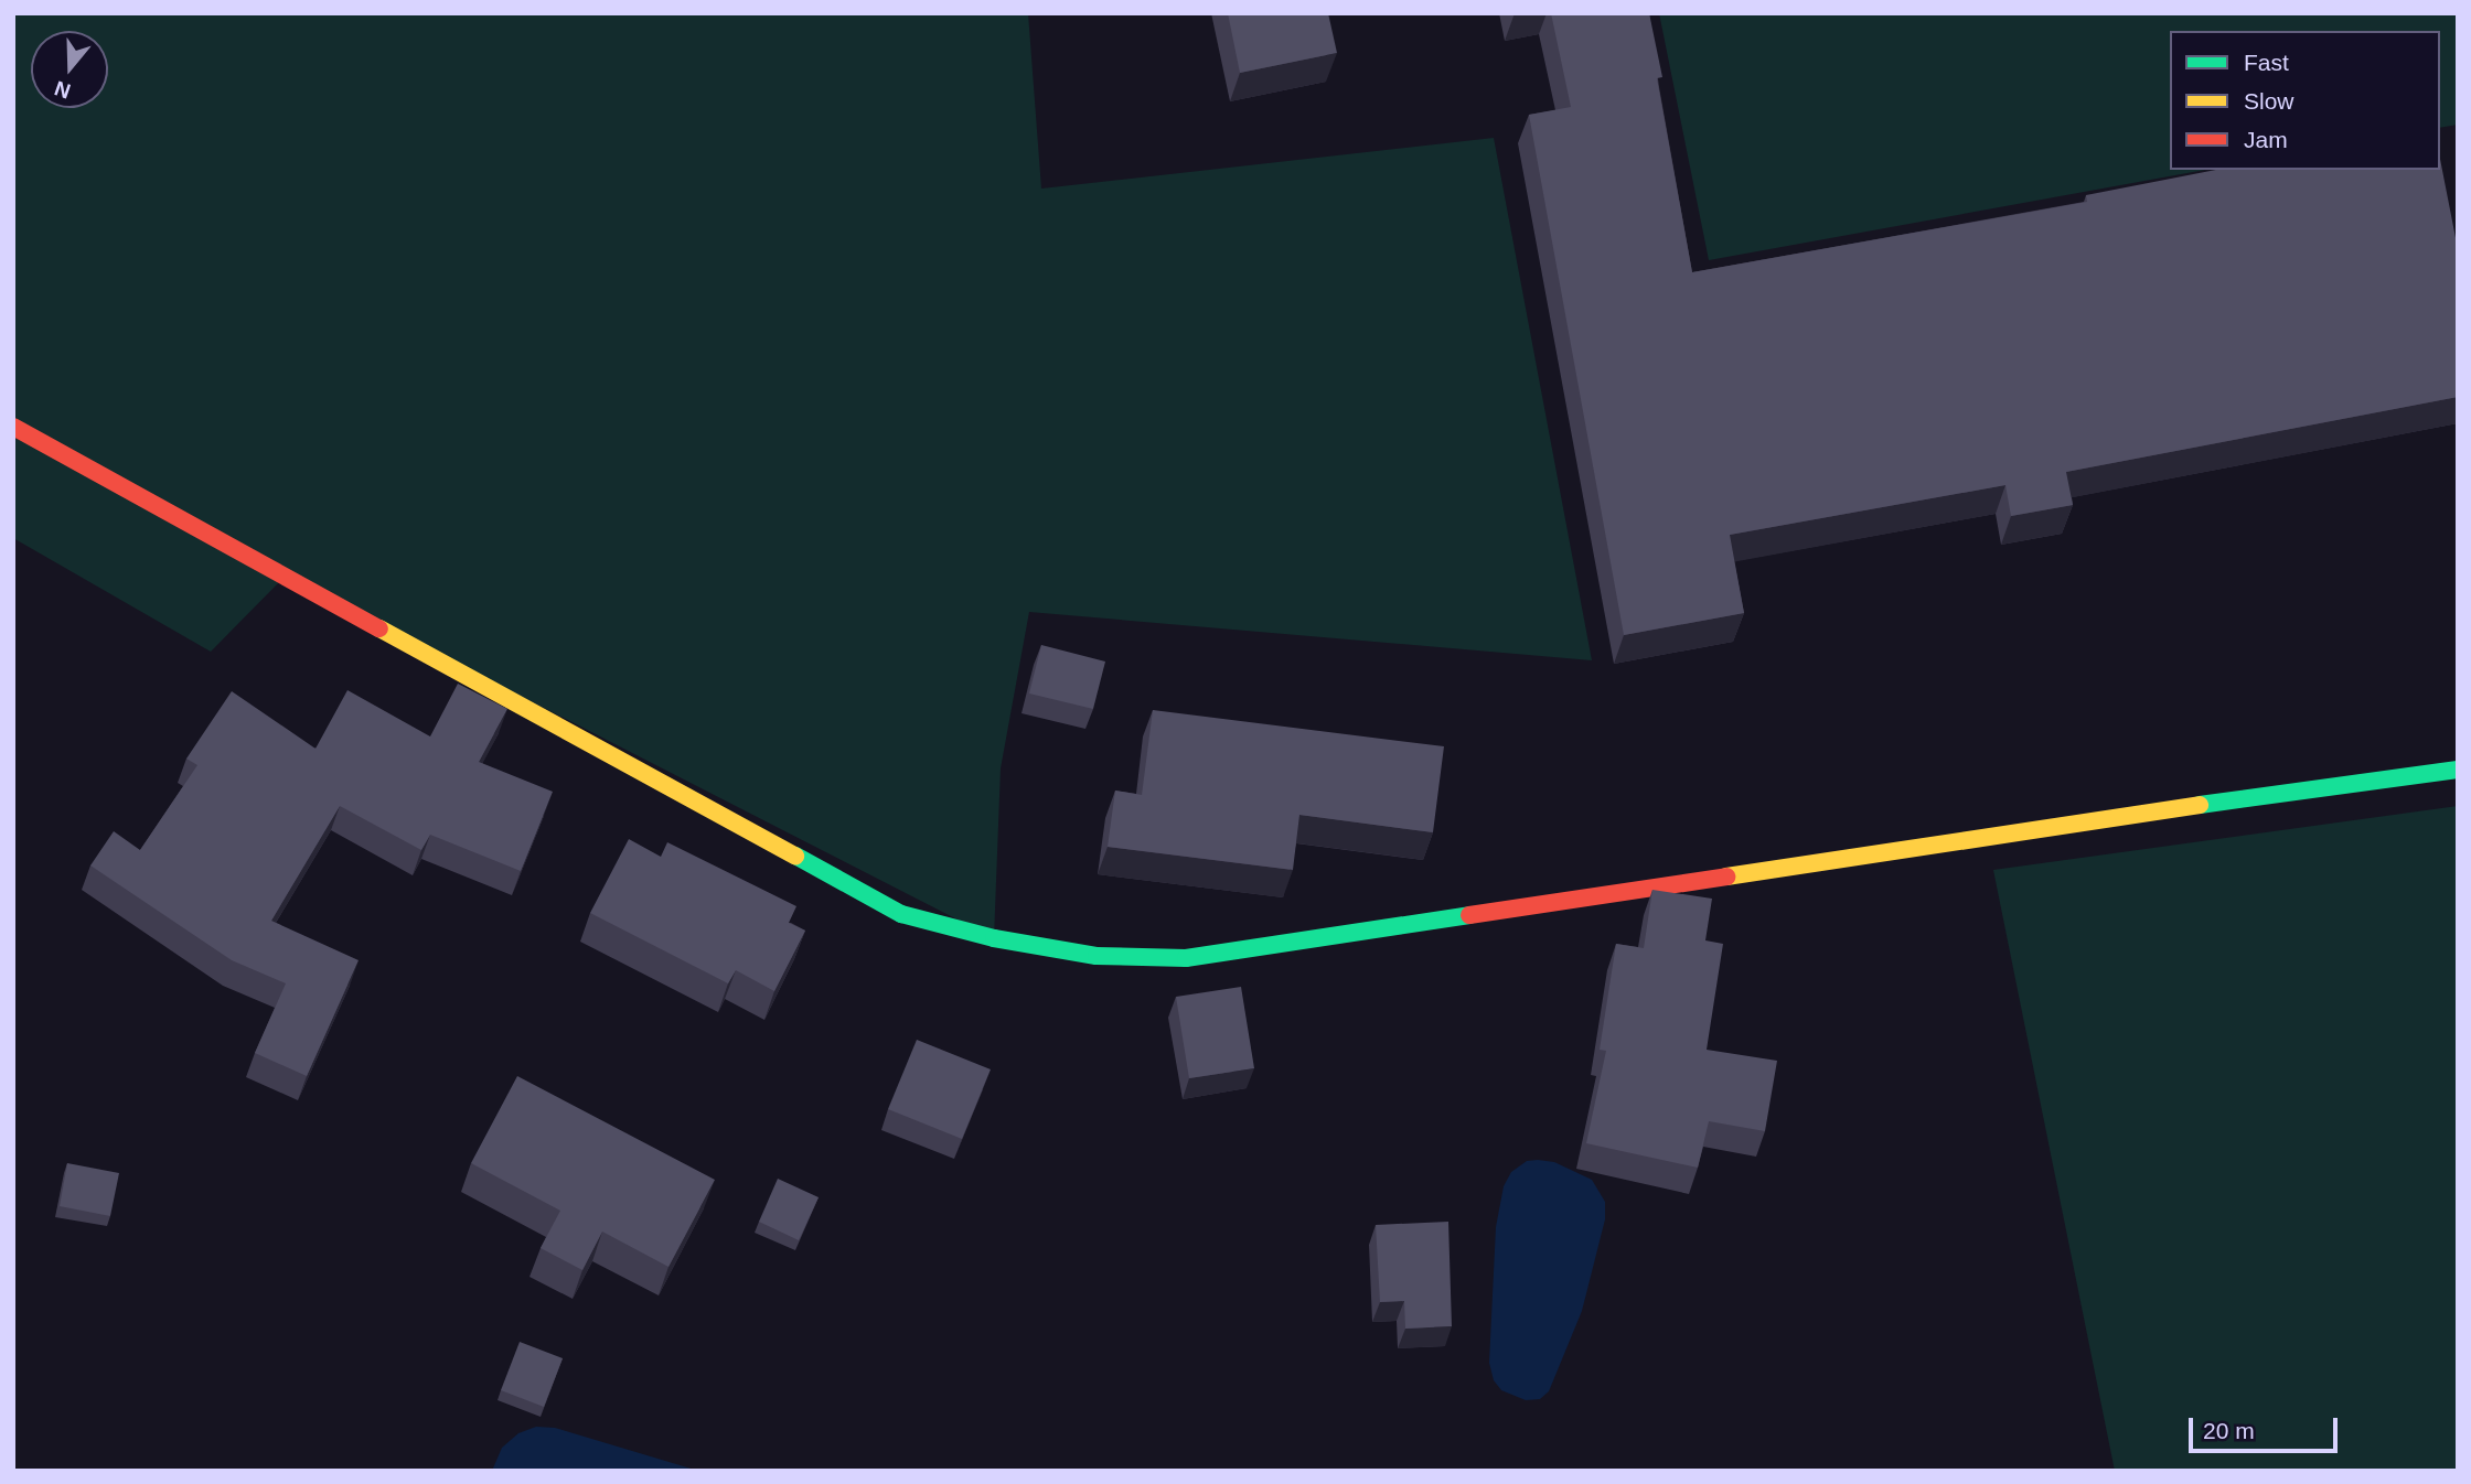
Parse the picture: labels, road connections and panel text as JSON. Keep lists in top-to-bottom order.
{
  "legend": ["Fast", "Slow", "Jam"],
  "scale_bar": "20 m",
  "north": "bottom"
}
